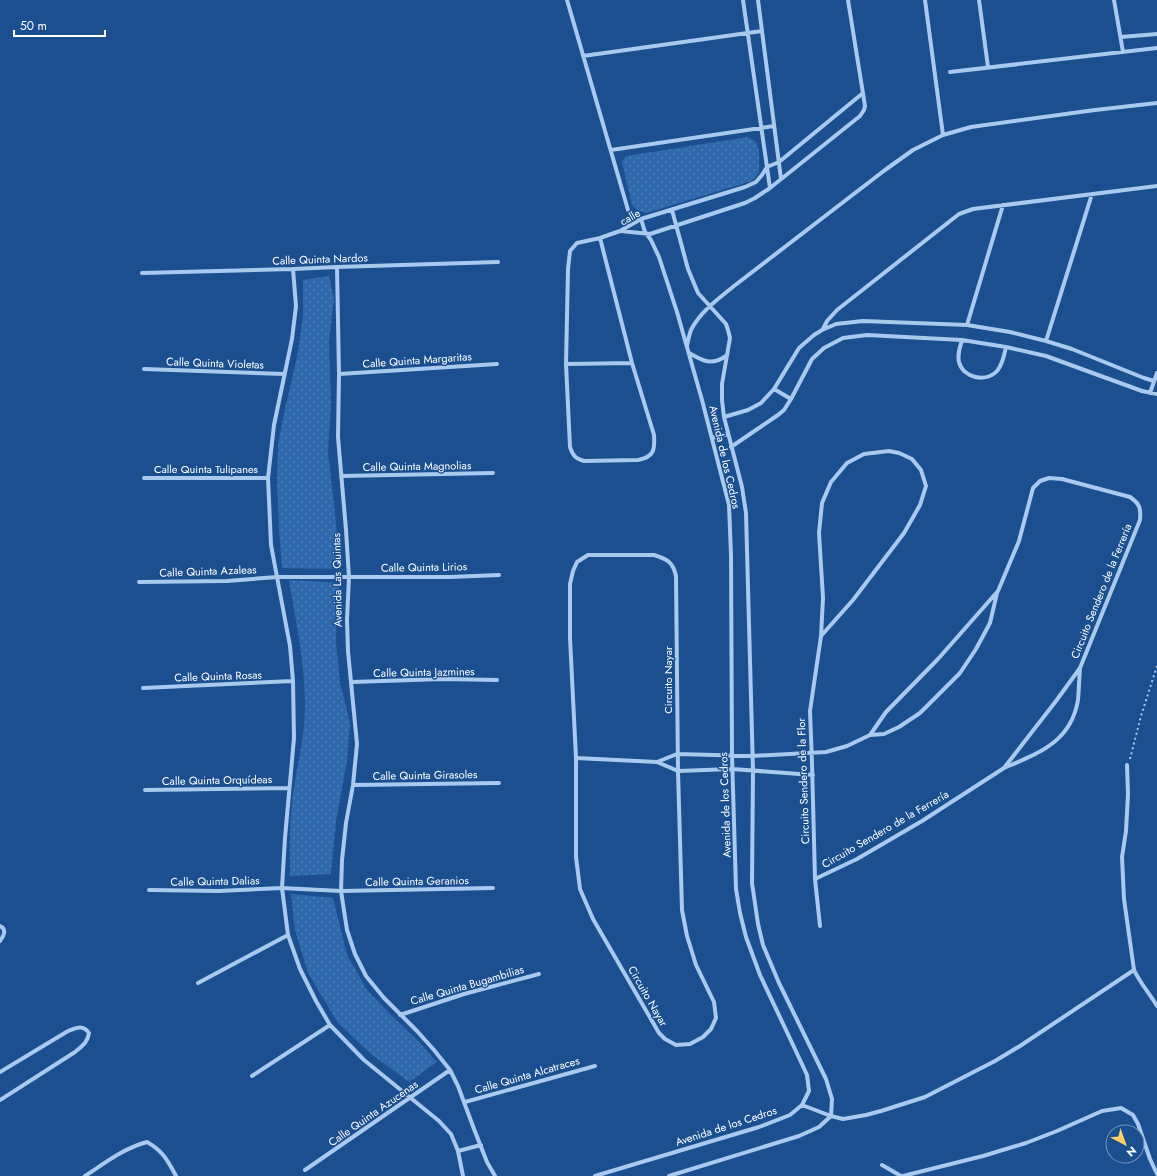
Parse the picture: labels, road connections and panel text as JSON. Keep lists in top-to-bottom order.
{
  "streets": {
    "street": [
      "calle",
      "Calle Quinta Nardos",
      "Calle Quinta Margaritas",
      "Calle Quinta Violetas",
      "Avenida de los Cedros",
      "Calle Quinta Magnolias",
      "Calle Quinta Tulipanes",
      "Calle Quinta Lirios",
      "Calle Quinta Azaleas",
      "Avenida Las Quintas",
      "Circuito Sendero de la Ferrería",
      "Calle Quinta Jazmines",
      "Calle Quinta Rosas",
      "Circuito Nayar",
      "Calle Quinta Girasoles",
      "Calle Quinta Orquídeas",
      "Circuito Sendero de la Flor",
      "Calle Quinta Dalias",
      "Calle Quinta Geranios",
      "Calle Quinta Bugambilias",
      "Calle Quinta Alcatraces",
      "Calle Quinta Azucenas"
    ]
  },
  "crossings": [
    ["calle", "Avenida de los Cedros"],
    ["Calle Quinta Nardos", "Avenida Las Quintas"],
    ["Calle Quinta Margaritas", "Avenida Las Quintas"],
    ["Avenida de los Cedros", "Circuito Sendero de la Ferrería"],
    ["Calle Quinta Magnolias", "Avenida Las Quintas"],
    ["Calle Quinta Lirios", "Calle Quinta Azaleas"],
    ["Calle Quinta Lirios", "Avenida Las Quintas"],
    ["Avenida Las Quintas", "Calle Quinta Jazmines"],
    ["Avenida Las Quintas", "Calle Quinta Girasoles"],
    ["Avenida Las Quintas", "Calle Quinta Geranios"],
    ["Avenida Las Quintas", "Calle Quinta Bugambilias"],
    ["Avenida Las Quintas", "Calle Quinta Alcatraces"],
    ["Avenida Las Quintas", "Calle Quinta Azucenas"],
    ["Circuito Sendero de la Ferrería", "Circuito Nayar"],
    ["Circuito Sendero de la Ferrería", "Circuito Sendero de la Flor"],
    ["Calle Quinta Dalias", "Calle Quinta Geranios"]
  ],
  "scale_bar": "50 m",
  "north": "bottom right"
}
